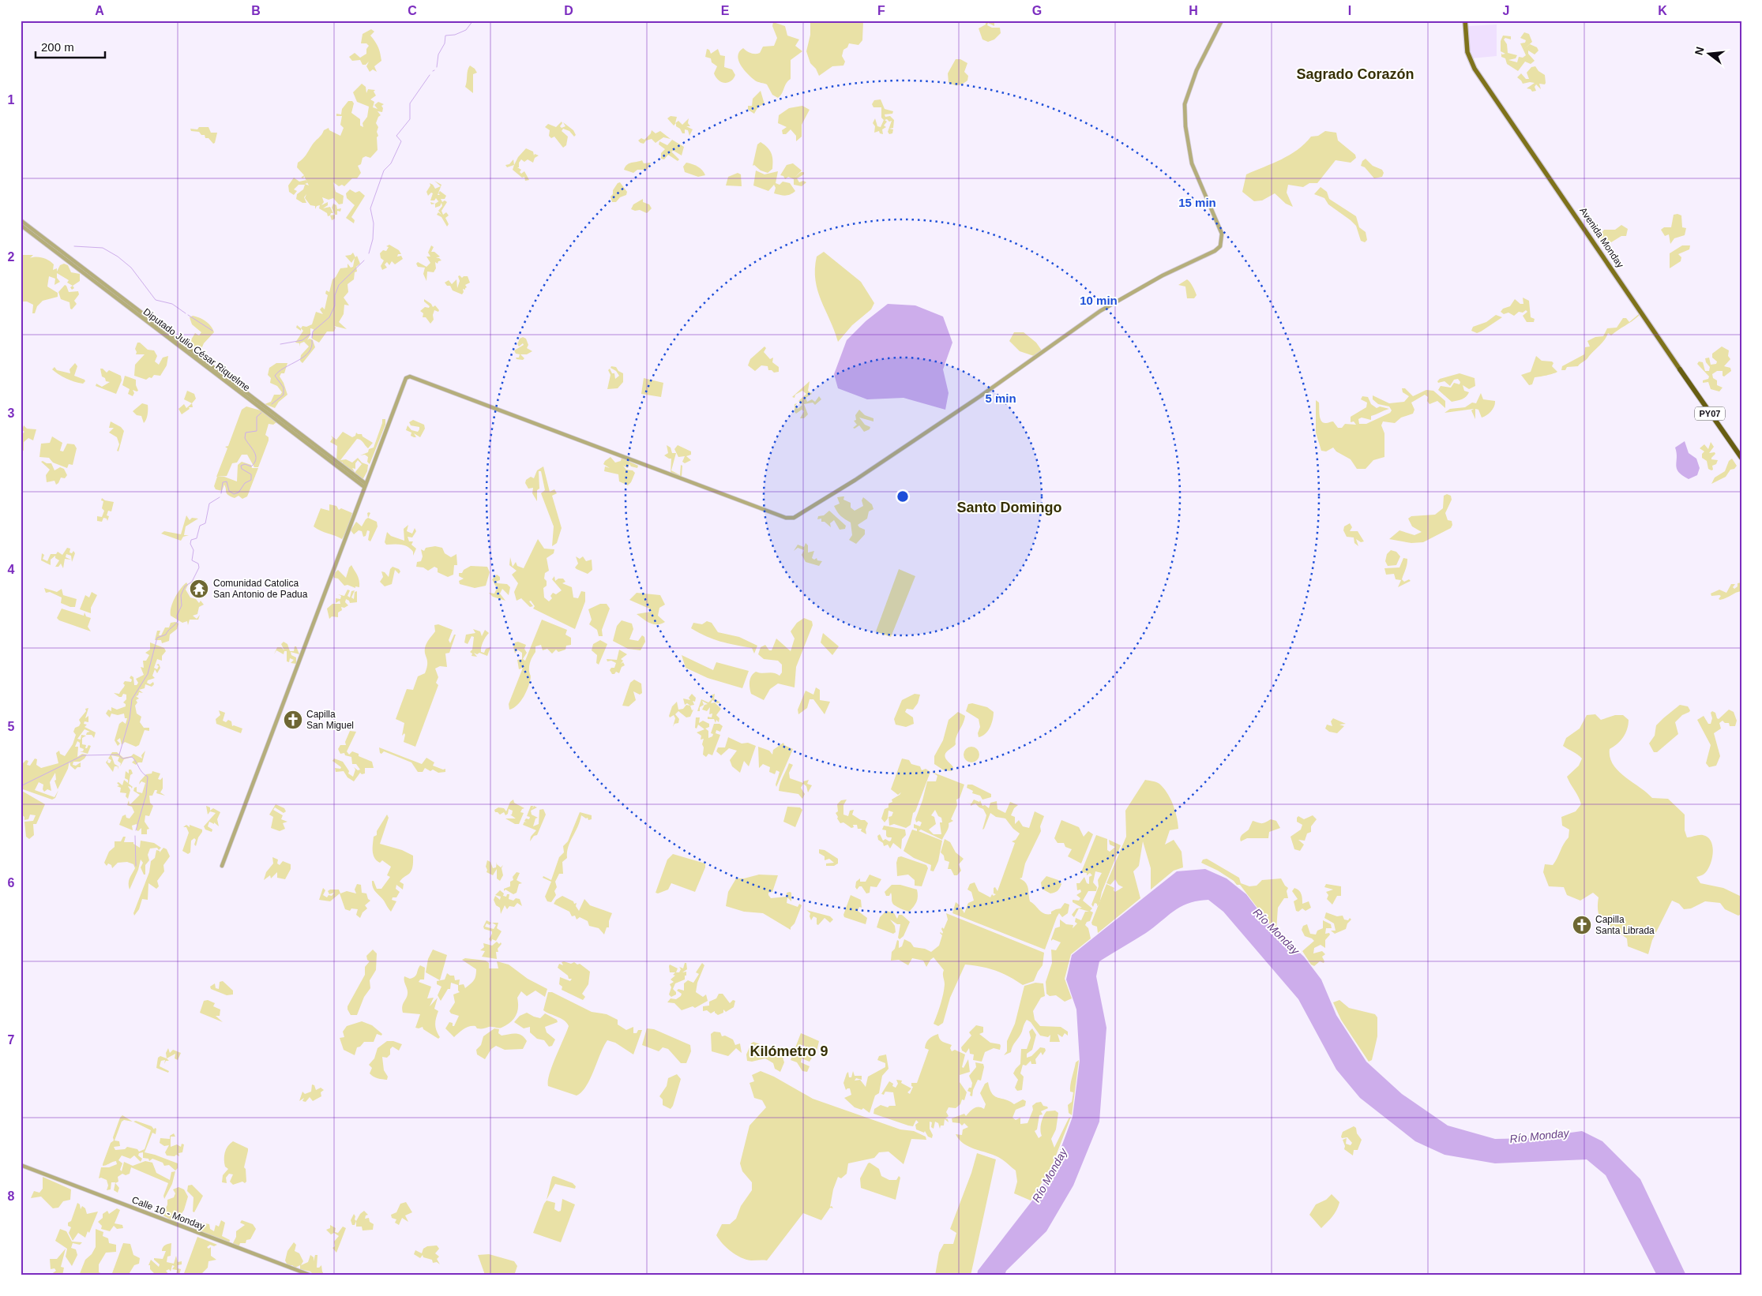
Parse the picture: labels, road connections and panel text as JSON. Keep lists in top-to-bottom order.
{
  "streets": {
    "highway": ["Avenida Monday", "PY07"],
    "street": ["Diputado Julio César Riquelme", "Calle 10 - Monday"]
  },
  "districts": ["Sagrado Corazón", "Santo Domingo", "Kilómetro 9"],
  "water": ["Río Monday"],
  "places": {
    "temple": ["Comunidad Catolica San Antonio de Padua"],
    "church": ["Capilla San Miguel", "Capilla Santa Librada"]
  },
  "scale_bar": "200 m",
  "north": "left",
  "grid": {
    "columns": [
      "A",
      "B",
      "C",
      "D",
      "E",
      "F",
      "G",
      "H",
      "I",
      "J",
      "K"
    ],
    "rows": [
      "1",
      "2",
      "3",
      "4",
      "5",
      "6",
      "7",
      "8"
    ]
  },
  "rings": ["15 min", "10 min", "5 min"]
}
